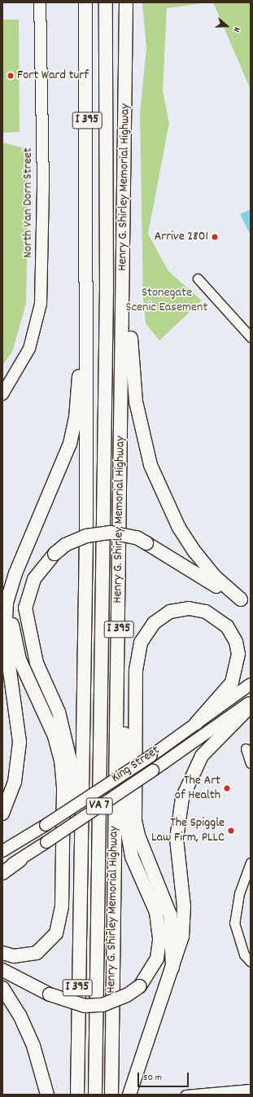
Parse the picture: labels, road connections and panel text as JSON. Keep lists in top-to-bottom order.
{
  "streets": {
    "highway": ["I 395", "Henry G. Shirley Memorial Highway"],
    "main road": ["North Van Dorn Street", "King Street", "VA 7"]
  },
  "parks": ["Stonegate Scenic Easement"],
  "places": [
    "Fort Ward turf",
    "Arrive 2801",
    "The Art of Health",
    "The Spiggle Law Firm, PLLC"
  ],
  "scale_bar": "50 m",
  "north": "right"
}
